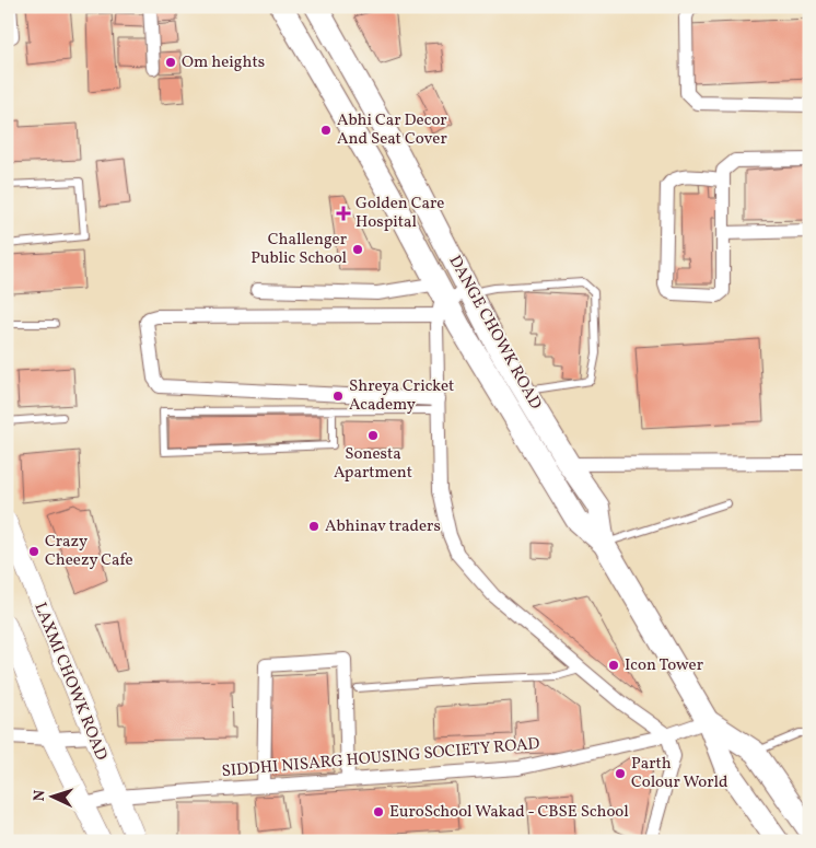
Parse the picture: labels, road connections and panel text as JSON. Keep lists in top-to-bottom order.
{
  "streets": {
    "main road": ["DANGE CHOWK ROAD", "LAXMI CHOWK ROAD"],
    "street": ["SIDDHI NISARG HOUSING SOCIETY ROAD"]
  },
  "crossings": [
    ["DANGE CHOWK ROAD", "SIDDHI NISARG HOUSING SOCIETY ROAD"],
    ["LAXMI CHOWK ROAD", "SIDDHI NISARG HOUSING SOCIETY ROAD"]
  ],
  "places": {
    "other": [
      "Om heights",
      "Abhi Car Decor And Seat Cover",
      "Challenger Public School",
      "Shreya Cricket Academy",
      "Sonesta Apartment",
      "Abhinav traders",
      "Crazy Cheezy Cafe",
      "Icon Tower",
      "Parth Colour World",
      "EuroSchool Wakad - CBSE School"
    ],
    "health": ["Golden Care Hospital"]
  },
  "north": "left"
}
